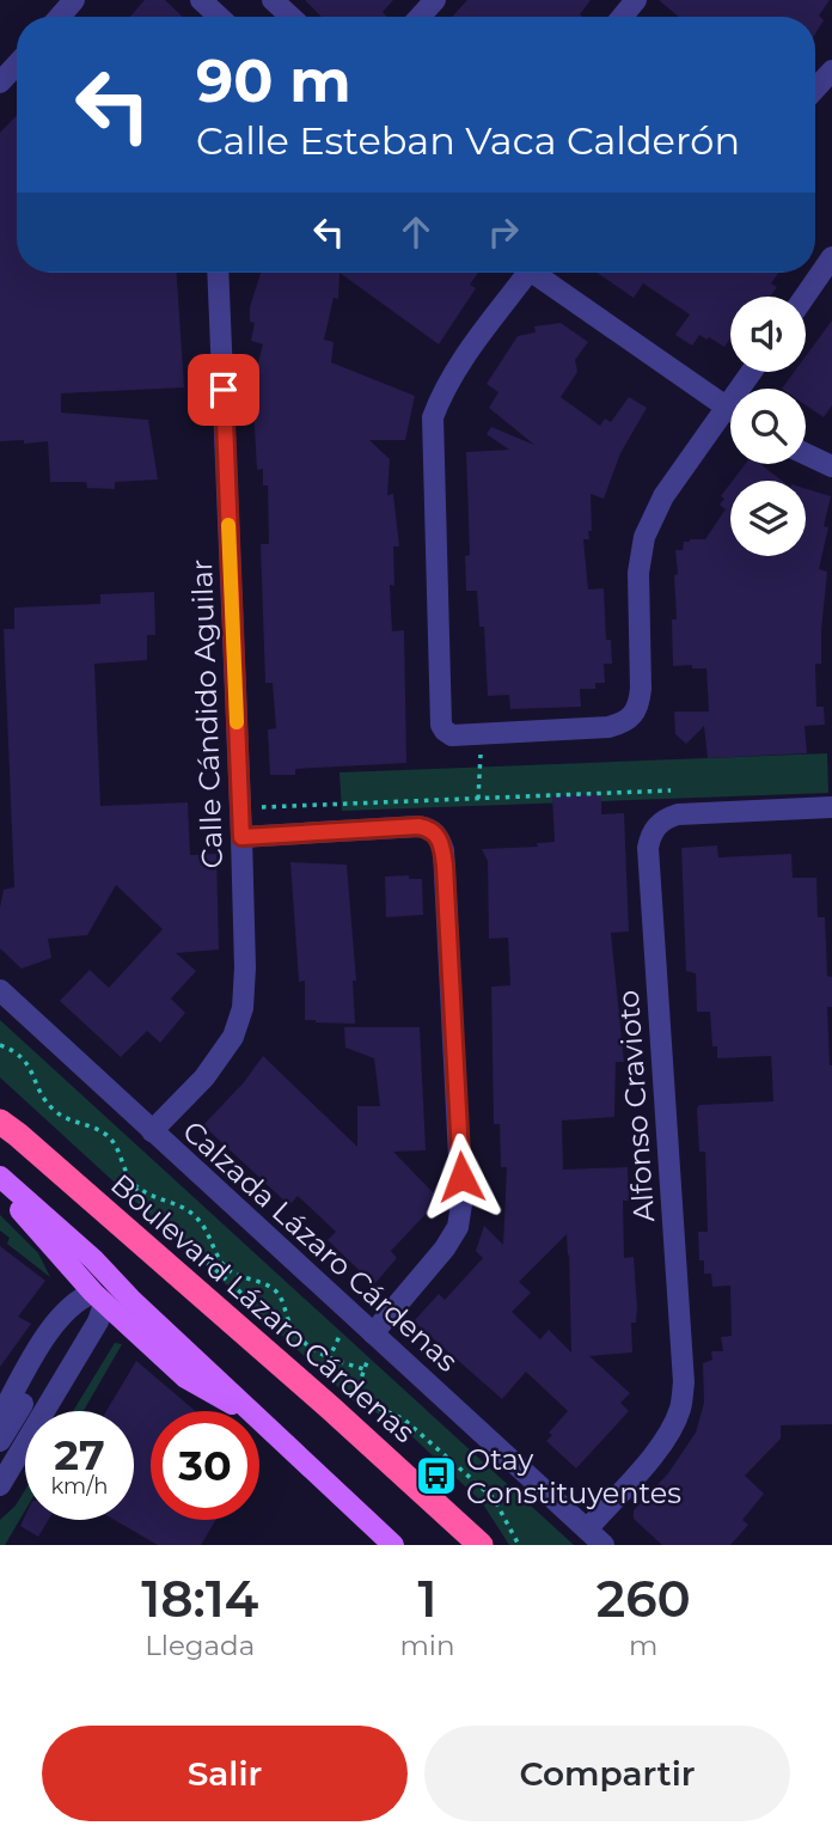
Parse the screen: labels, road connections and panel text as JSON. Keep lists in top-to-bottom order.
{
  "streets": {
    "highway": ["Boulevard Lázaro Cárdenas"],
    "street": ["Calle Cándido Aguilar", "Alfonso Cravioto", "Calzada Lázaro Cárdenas"]
  },
  "crossings": [
    ["Calle Cándido Aguilar", "Calzada Lázaro Cárdenas"],
    ["Alfonso Cravioto", "Calzada Lázaro Cárdenas"]
  ],
  "places": {
    "bus stop": ["Otay Constituyentes"]
  },
  "page": {
    "turn": ["90 m", "Calle Esteban Vaca Calderón"],
    "speed": "27 km/h",
    "limit": "30",
    "eta": [
      "18:14",
      "Llegada",
      "1",
      "min",
      "260",
      "m"
    ],
    "buttons": ["Salir", "Compartir"]
  }
}
